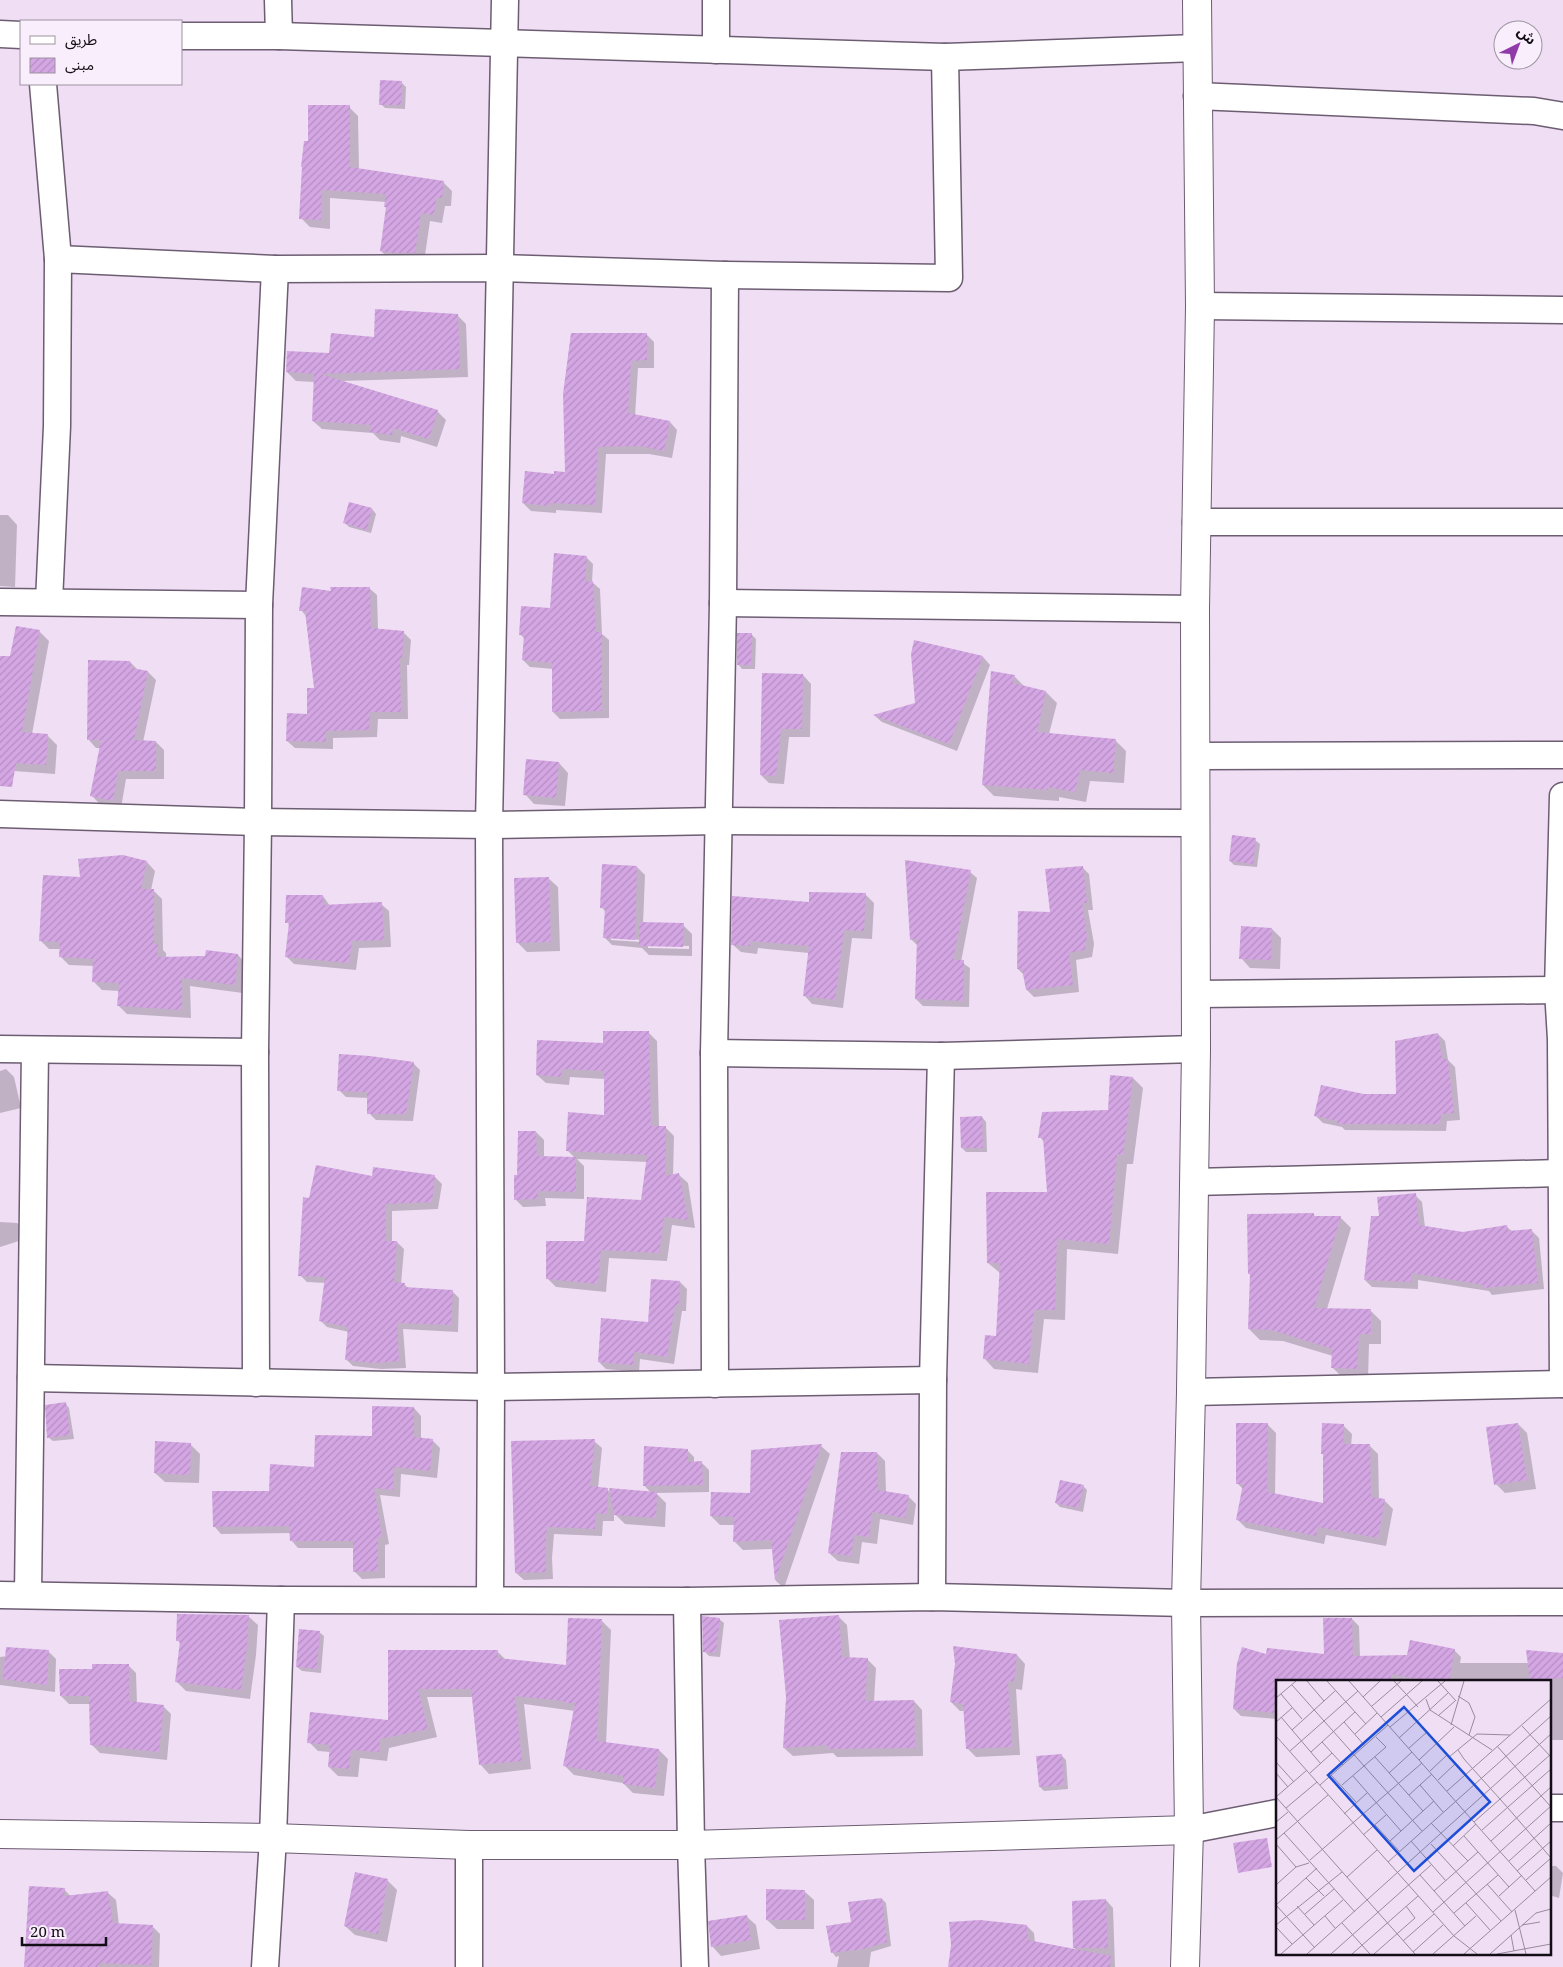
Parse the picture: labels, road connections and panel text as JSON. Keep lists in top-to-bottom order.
{
  "legend": ["طريق", "مبنى"],
  "scale_bar": "20 m",
  "north": "top right"
}
